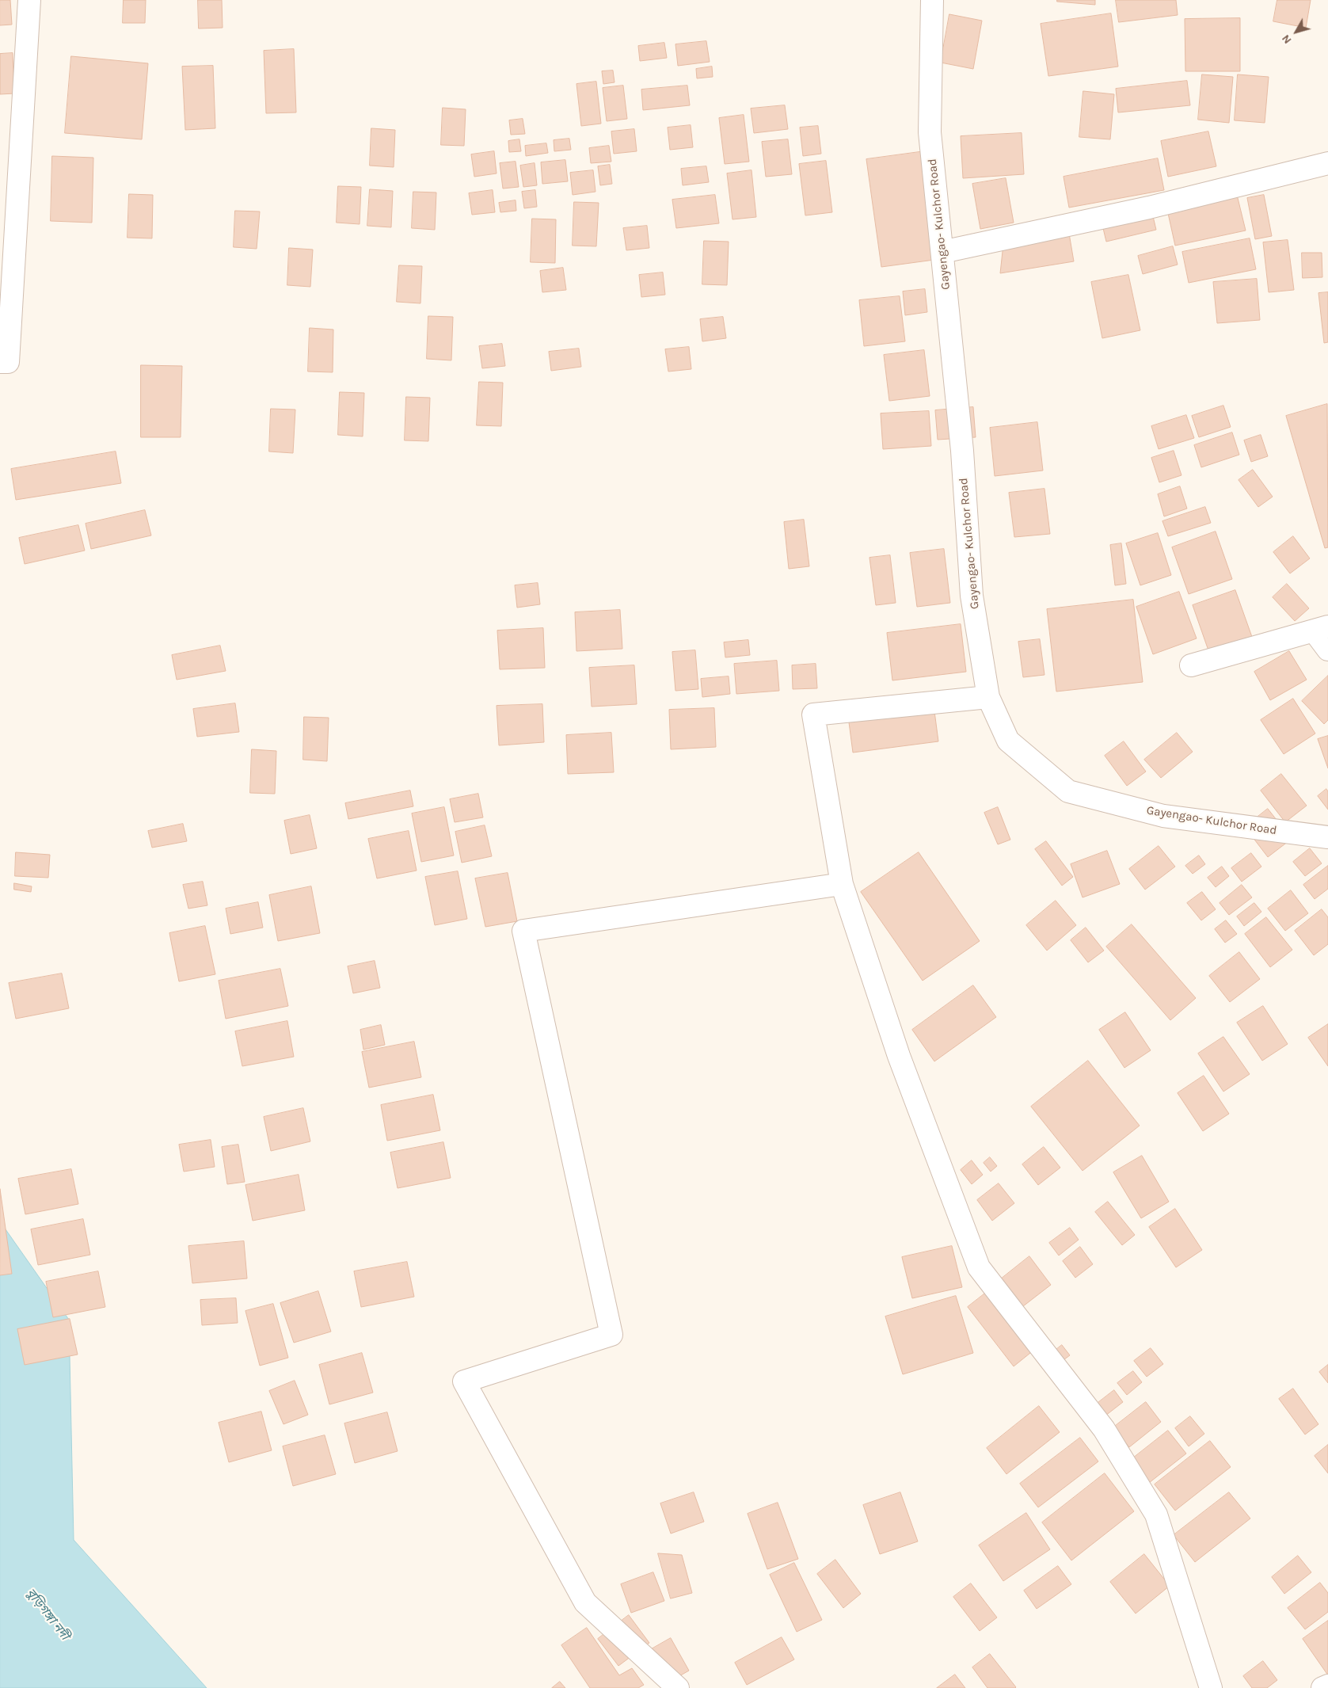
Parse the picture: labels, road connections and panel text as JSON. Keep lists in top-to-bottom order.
{
  "streets": {
    "street": ["Gayengao- Kulchor Road"]
  },
  "water": ["বুড়িগঙ্গা নদী"],
  "north": "bottom left"
}
